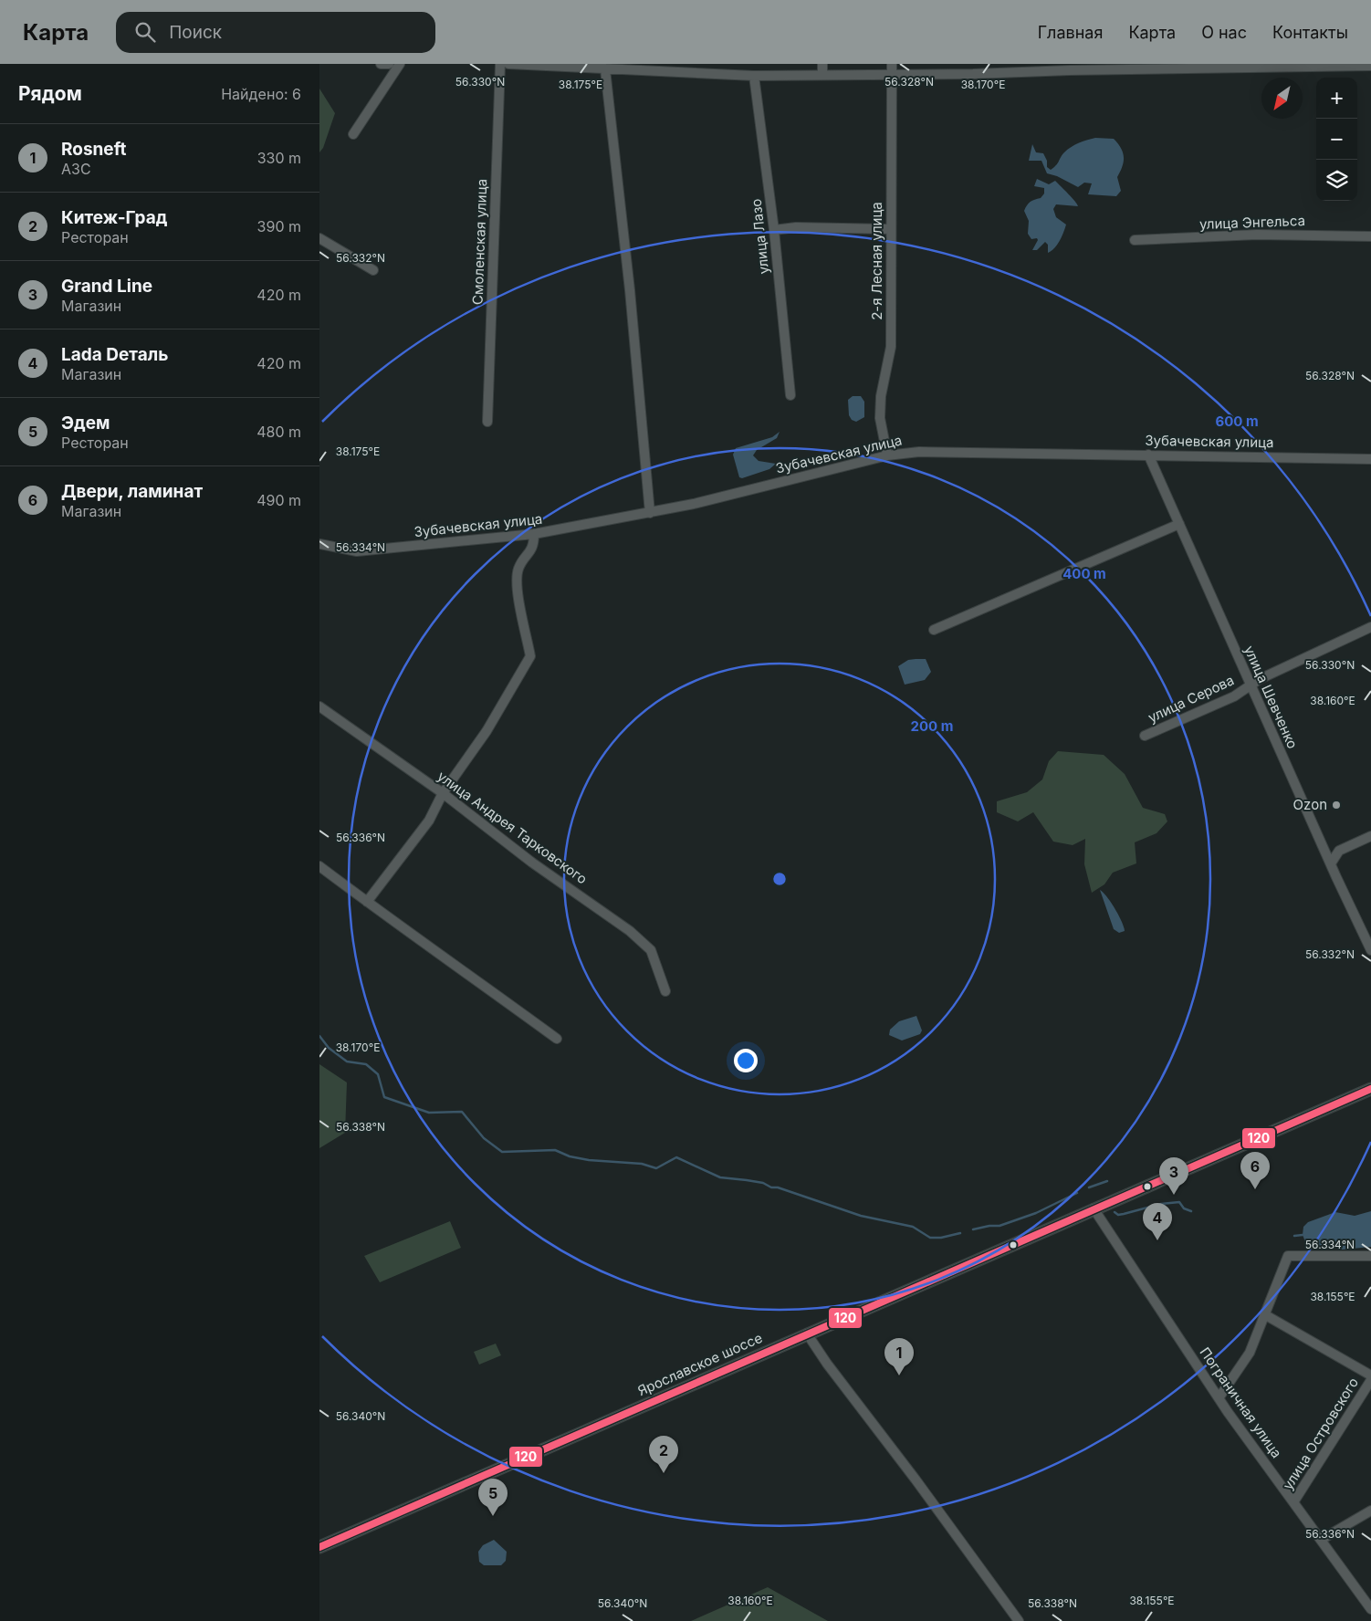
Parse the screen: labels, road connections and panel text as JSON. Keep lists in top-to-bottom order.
{
  "streets": {
    "main road": ["Ярославское шоссе"],
    "street": [
      "улица Энгельса",
      "улица Лазо",
      "Смоленская улица",
      "2-я Лесная улица",
      "Зубачевская улица",
      "улица Шевченко",
      "улица Серова",
      "улица Андрея Тарковского",
      "Пограничная улица",
      "улица Островского"
    ]
  },
  "crossings": [
    ["2-я Лесная улица", "Зубачевская улица"],
    ["Зубачевская улица", "улица Шевченко"],
    ["улица Шевченко", "улица Серова"],
    ["Ярославское шоссе", "Пограничная улица"],
    ["Пограничная улица", "улица Островского"]
  ],
  "places": ["Ozon"],
  "lines": ["transit line 120"],
  "north": "bottom left",
  "page": {
    "header": "Карта",
    "search": "Поиск",
    "nav": [
      "Главная",
      "Карта",
      "О нас",
      "Контакты"
    ],
    "heading": ["Рядом", "Найдено: 6"],
    "map_buttons": ["+", "−"],
    "list": [
      {
        "mark": "1",
        "name": "Rosneft",
        "note": "АЗС",
        "value": "330 m"
      },
      {
        "mark": "2",
        "name": "Китеж-Град",
        "note": "Ресторан",
        "value": "390 m"
      },
      {
        "mark": "3",
        "name": "Grand Line",
        "note": "Магазин",
        "value": "420 m"
      },
      {
        "mark": "4",
        "name": "Lada Dеталь",
        "note": "Магазин",
        "value": "420 m"
      },
      {
        "mark": "5",
        "name": "Эдем",
        "note": "Ресторан",
        "value": "480 m"
      },
      {
        "mark": "6",
        "name": "Двери, ламинат",
        "note": "Магазин",
        "value": "490 m"
      }
    ],
    "pins": [
      "6",
      "3",
      "4",
      "1",
      "2",
      "5"
    ]
  },
  "coordinates": [
    "56.330°N",
    "56.328°N",
    "38.175°E",
    "38.170°E",
    "56.332°N",
    "56.334°N",
    "38.160°E",
    "56.336°N",
    "56.338°N",
    "38.155°E",
    "56.340°N"
  ],
  "rings": ["600 m", "400 m", "200 m"]
}
